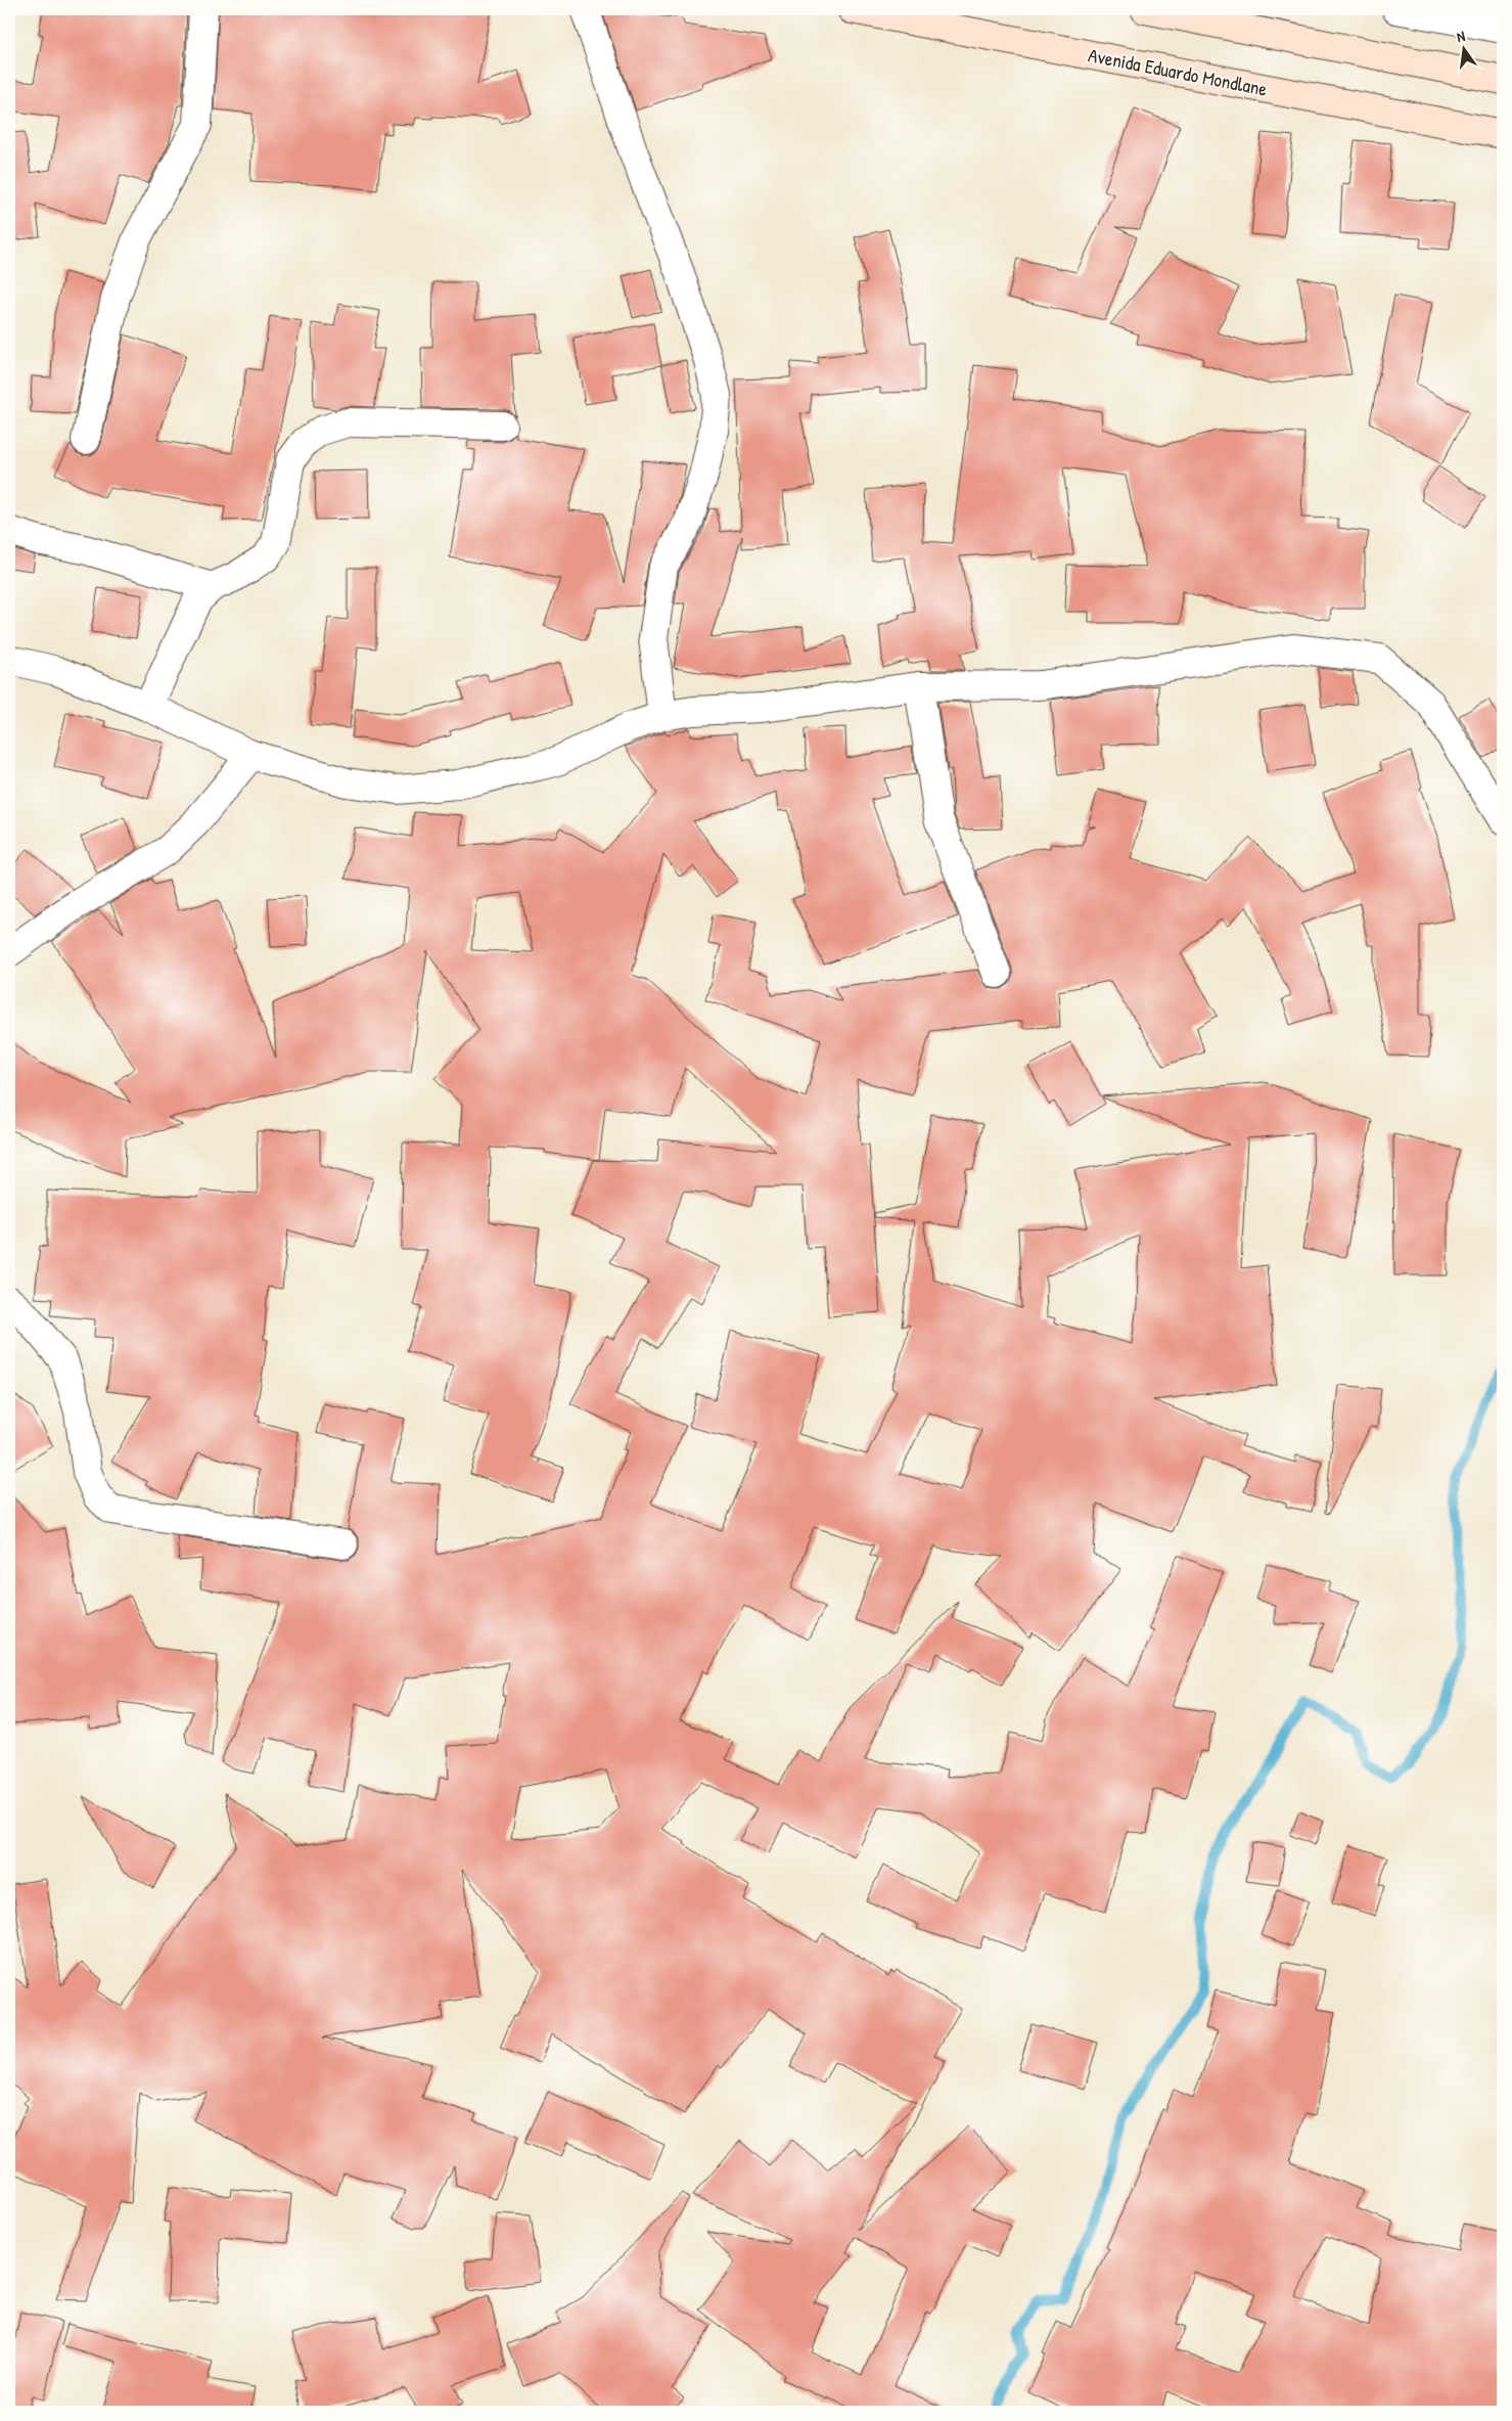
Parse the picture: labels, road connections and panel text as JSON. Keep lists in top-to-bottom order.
{
  "streets": {
    "main road": ["Avenida Eduardo Mondlane"]
  },
  "north": "top"
}
